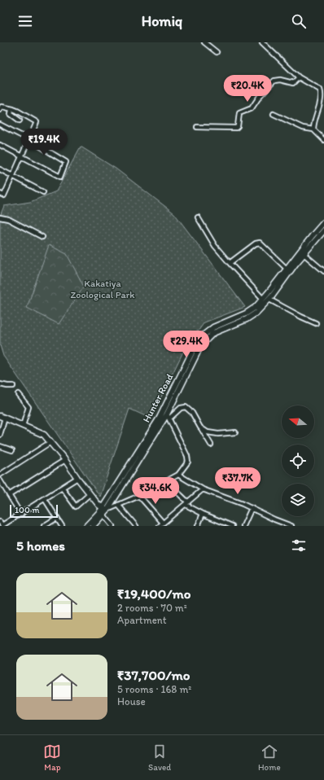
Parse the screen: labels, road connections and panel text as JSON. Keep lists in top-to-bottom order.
{
  "streets": {
    "main road": ["Hunter Road"]
  },
  "parks": ["Kakatiya Zoological Park"],
  "scale_bar": "100 m",
  "north": "left",
  "page": {
    "header": "Homiq",
    "price": [
      "₹20.4K",
      "₹19.4K",
      "₹29.4K",
      "₹37.7K",
      "₹34.6K"
    ],
    "scale": "100 m",
    "heading": "5 homes",
    "list": [
      {
        "name": "₹19,400/mo",
        "note": "2 rooms · 70 m² · Apartment"
      },
      {
        "name": "₹37,700/mo",
        "note": "5 rooms · 168 m² · House"
      }
    ],
    "tabs": ["Map", "Saved", "Home"]
  }
}
